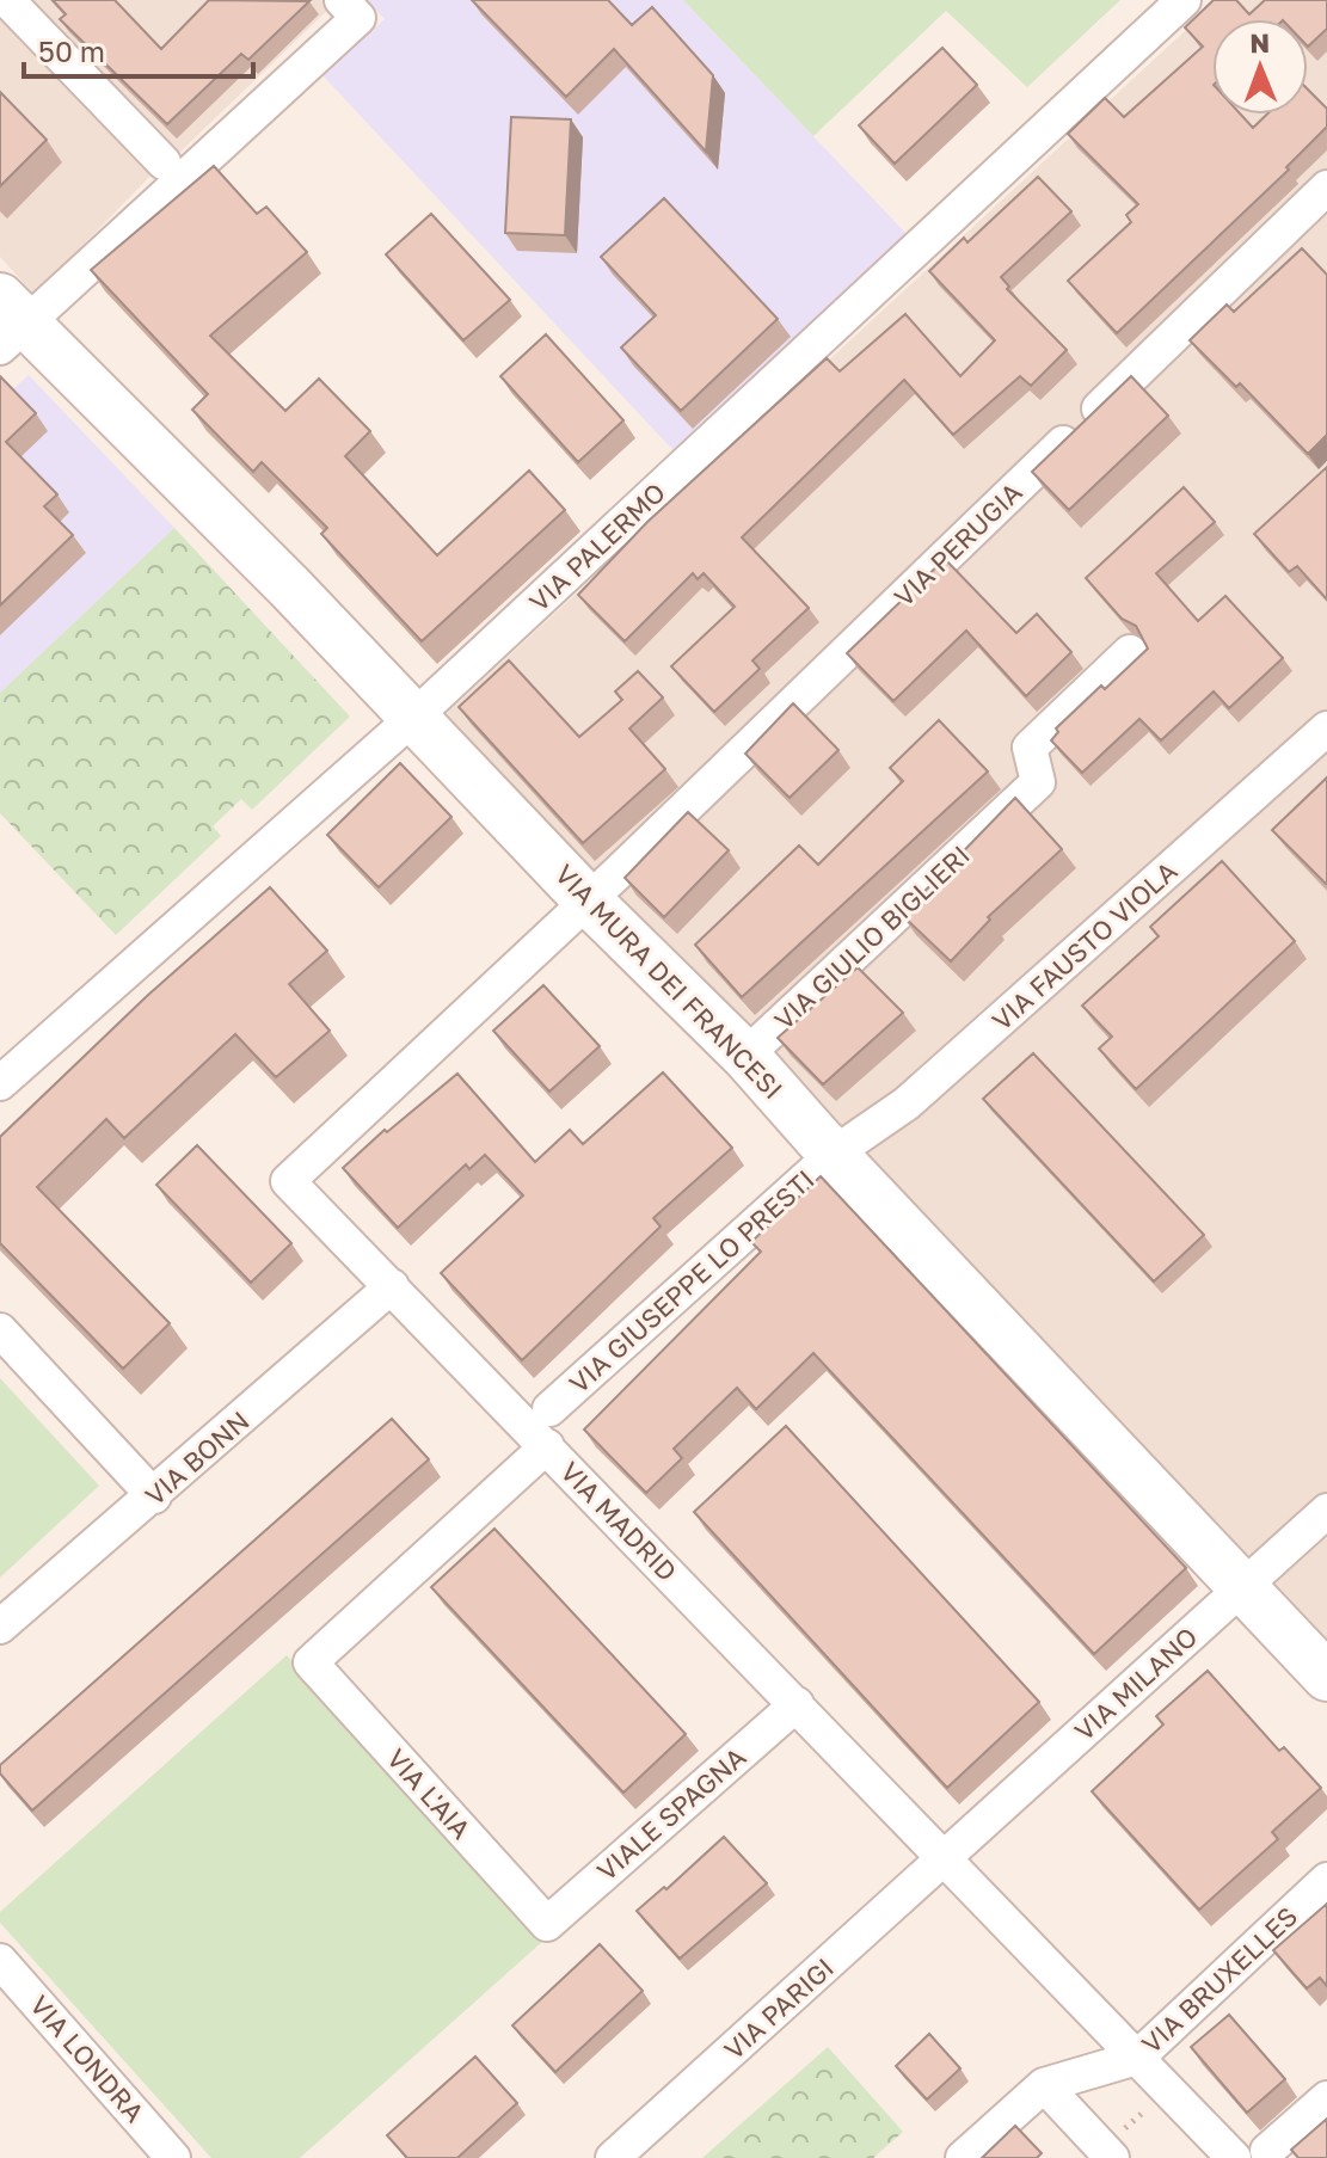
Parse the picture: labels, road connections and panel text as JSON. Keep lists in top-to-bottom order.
{
  "streets": {
    "street": [
      "VIA PERUGIA",
      "VIA PALERMO",
      "VIA GIULIO BIGLIERI",
      "VIA FAUSTO VIOLA",
      "VIA MURA DEI FRANCESI",
      "VIA GIUSEPPE LO PRESTI",
      "VIA BONN",
      "VIA MADRID",
      "VIA MILANO",
      "VIA L'AIA",
      "VIALE SPAGNA",
      "VIA BRUXELLES",
      "VIA PARIGI",
      "VIA LONDRA"
    ]
  },
  "crossings": [
    ["VIA PERUGIA", "VIA MURA DEI FRANCESI"],
    ["VIA PERUGIA", "VIA MADRID"],
    ["VIA PALERMO", "VIA MURA DEI FRANCESI"],
    ["VIA GIULIO BIGLIERI", "VIA MURA DEI FRANCESI"],
    ["VIA FAUSTO VIOLA", "VIA MURA DEI FRANCESI"],
    ["VIA FAUSTO VIOLA", "VIA GIUSEPPE LO PRESTI"],
    ["VIA MURA DEI FRANCESI", "VIA GIUSEPPE LO PRESTI"],
    ["VIA MURA DEI FRANCESI", "VIA MADRID"],
    ["VIA MURA DEI FRANCESI", "VIA MILANO"],
    ["VIA BONN", "VIA MADRID"],
    ["VIA MADRID", "VIA MILANO"],
    ["VIA MADRID", "VIA L'AIA"],
    ["VIA MADRID", "VIALE SPAGNA"],
    ["VIA MADRID", "VIA BRUXELLES"],
    ["VIA MADRID", "VIA PARIGI"],
    ["VIA MILANO", "VIA PARIGI"],
    ["VIA L'AIA", "VIALE SPAGNA"]
  ],
  "scale_bar": "50 m",
  "north": "top"
}
